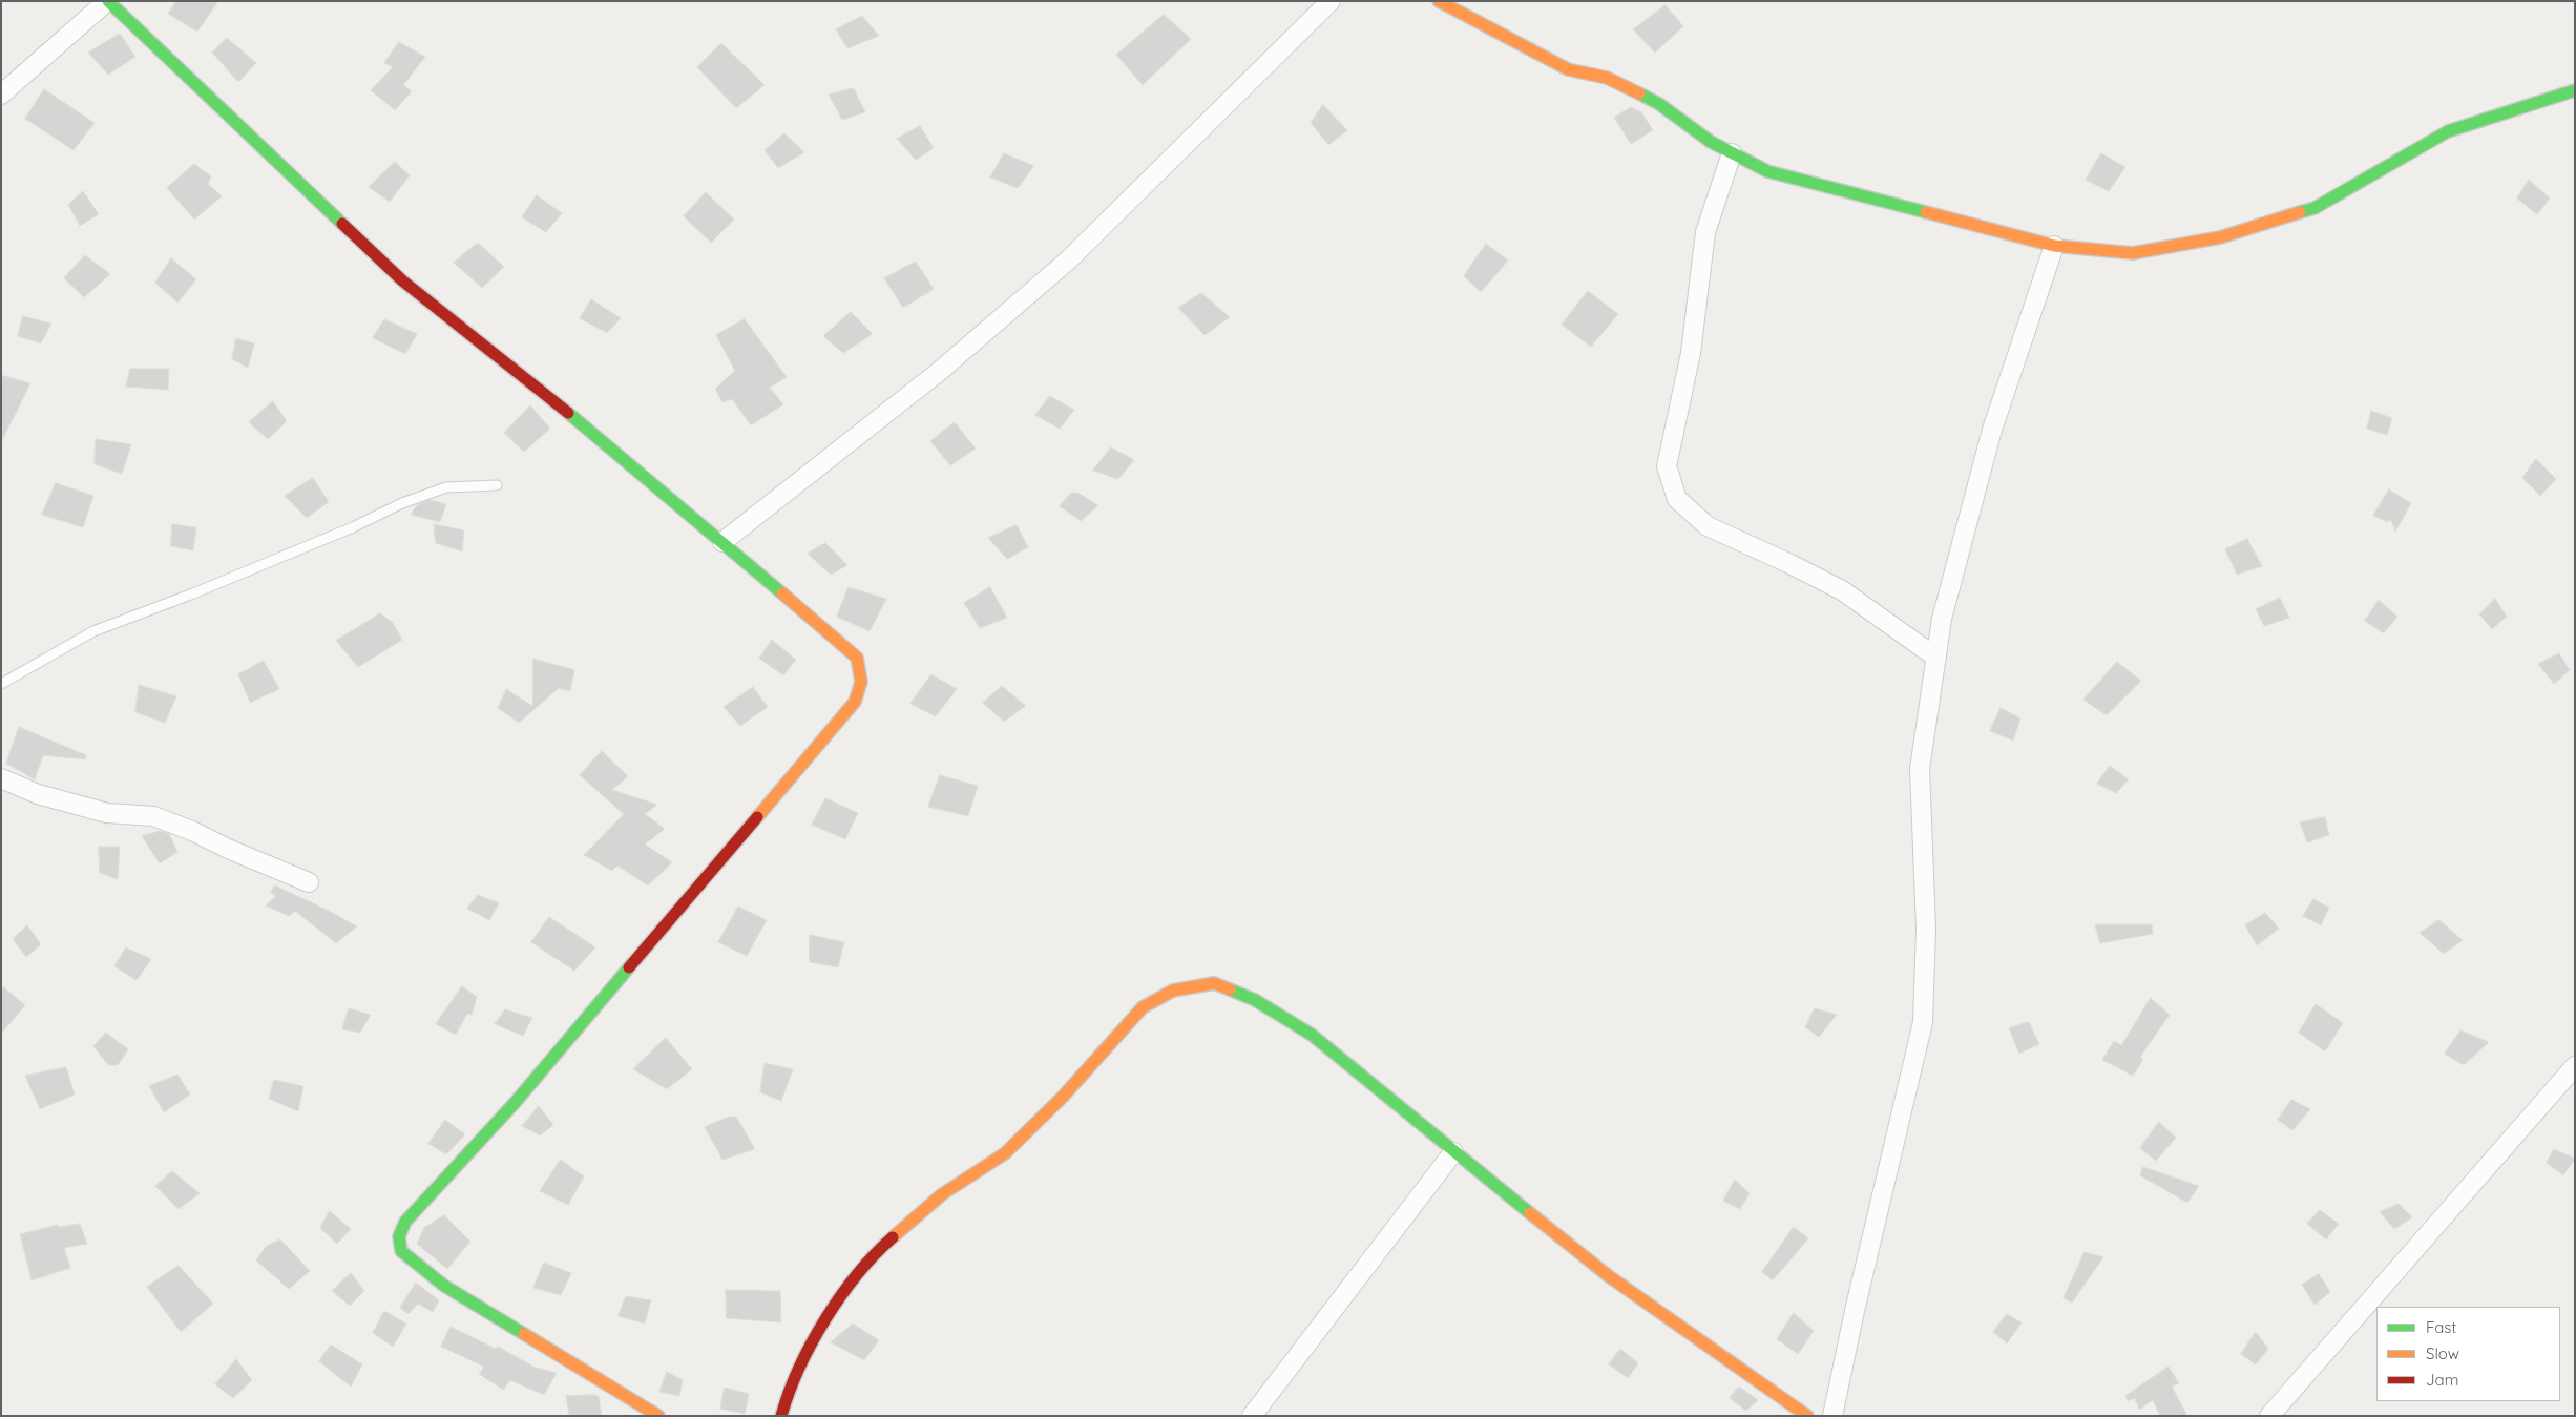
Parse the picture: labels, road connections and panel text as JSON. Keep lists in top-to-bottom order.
{
  "legend": ["Fast", "Slow", "Jam"]
}
